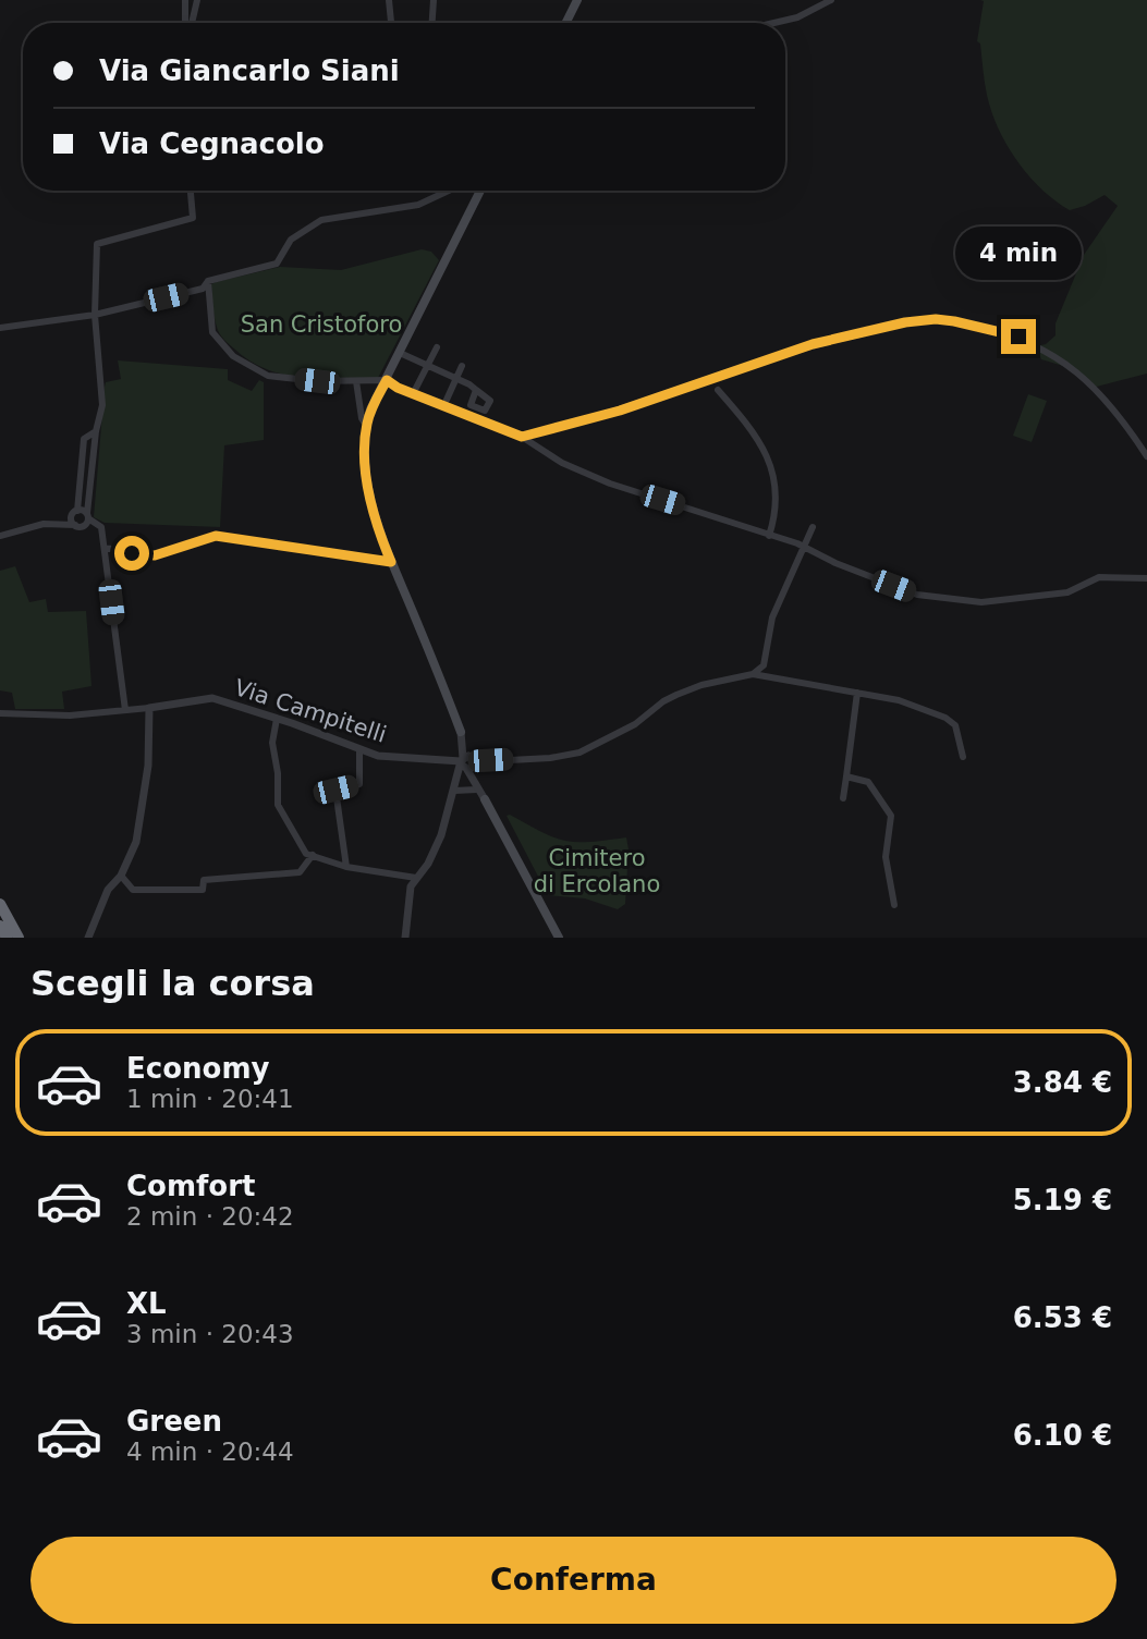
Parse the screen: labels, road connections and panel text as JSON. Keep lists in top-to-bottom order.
{
  "streets": {
    "street": ["Via Campitelli"]
  },
  "parks": ["San Cristoforo", "Cimitero di Ercolano"],
  "page": {
    "banner": ["Via Giancarlo Siani", "Via Cegnacolo"],
    "bubble": "4 min",
    "heading": "Scegli la corsa",
    "list": [
      {
        "name": "Economy",
        "note": "1 min · 20:41",
        "value": "3.84 €"
      },
      {
        "name": "Comfort",
        "note": "2 min · 20:42",
        "value": "5.19 €"
      },
      {
        "name": "XL",
        "note": "3 min · 20:43",
        "value": "6.53 €"
      },
      {
        "name": "Green",
        "note": "4 min · 20:44",
        "value": "6.10 €"
      }
    ],
    "buttons": "Conferma"
  }
}
